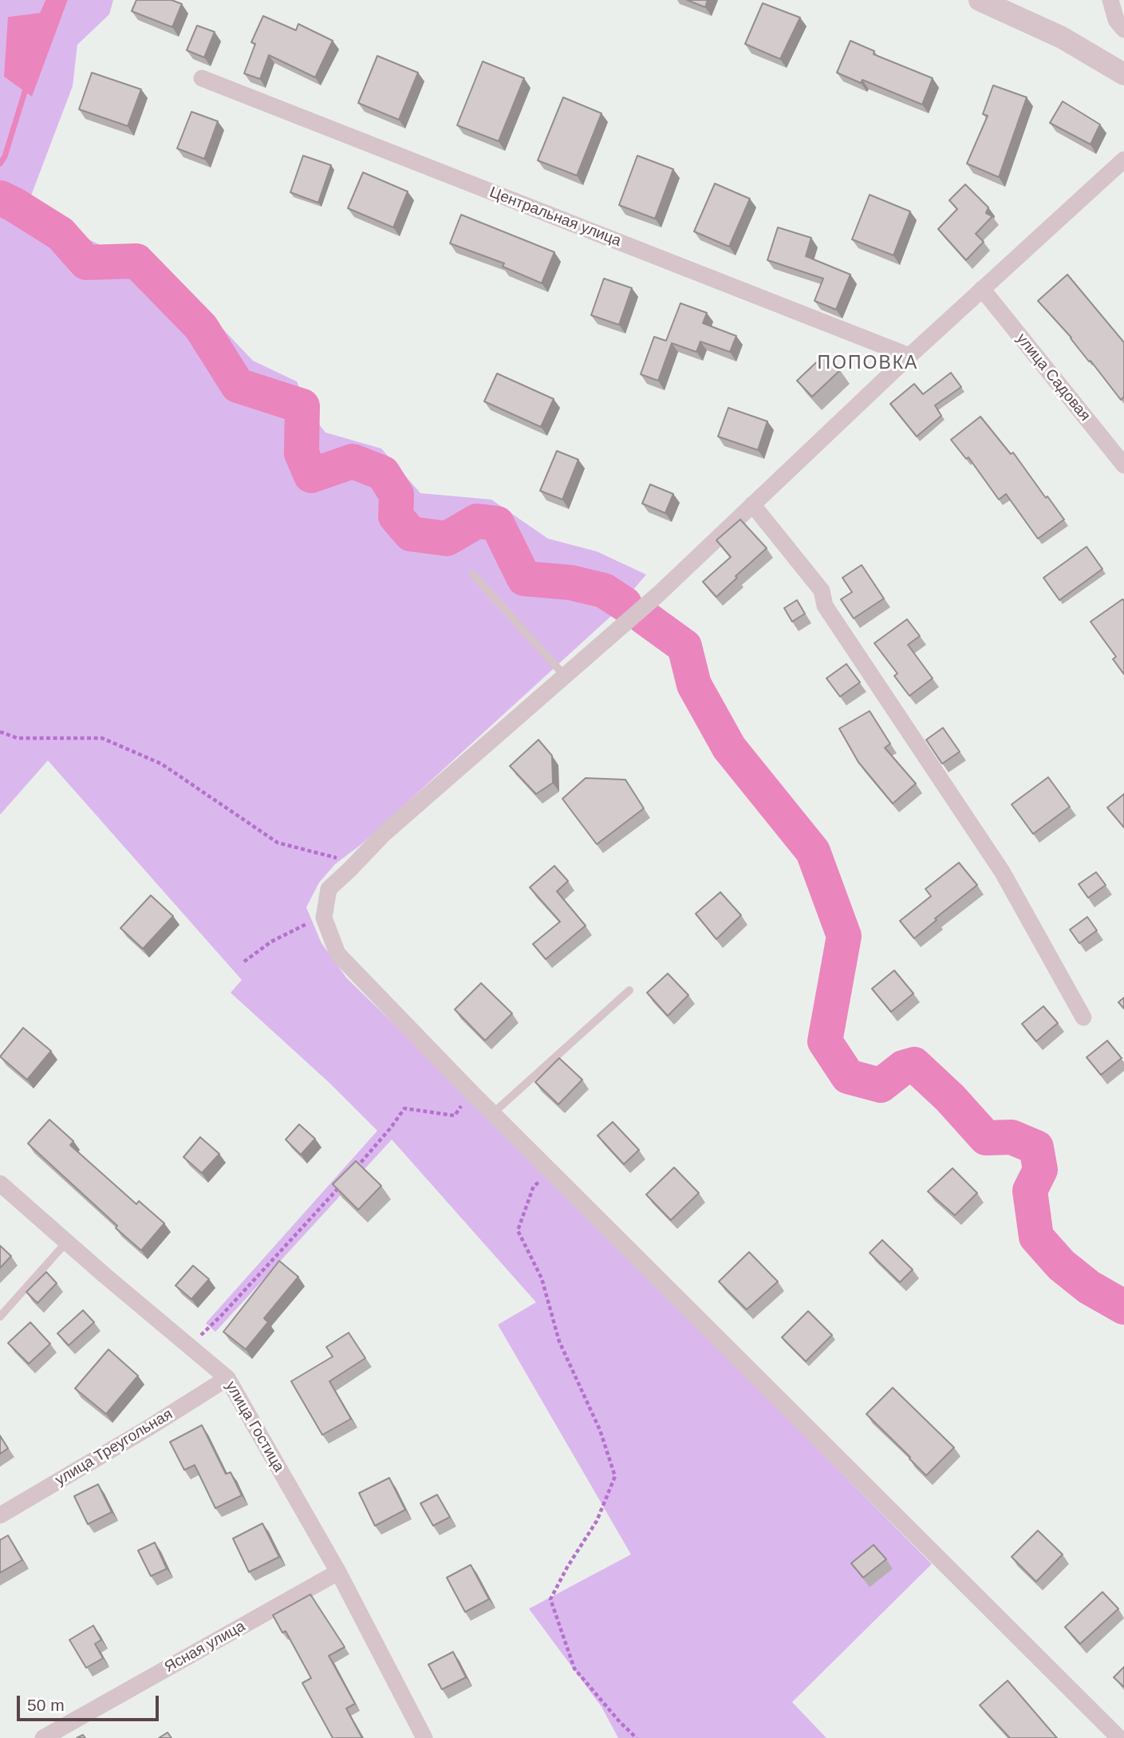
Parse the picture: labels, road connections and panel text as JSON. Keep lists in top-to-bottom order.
{
  "streets": {
    "street": [
      "Центральная улица",
      "улица Садовая",
      "улица Гостица",
      "улица Треугольная",
      "Ясная улица"
    ]
  },
  "crossings": [
    ["улица Гостица", "улица Треугольная"],
    ["улица Гостица", "Ясная улица"]
  ],
  "districts": ["ПОПОВКА"],
  "scale_bar": "50 m"
}
